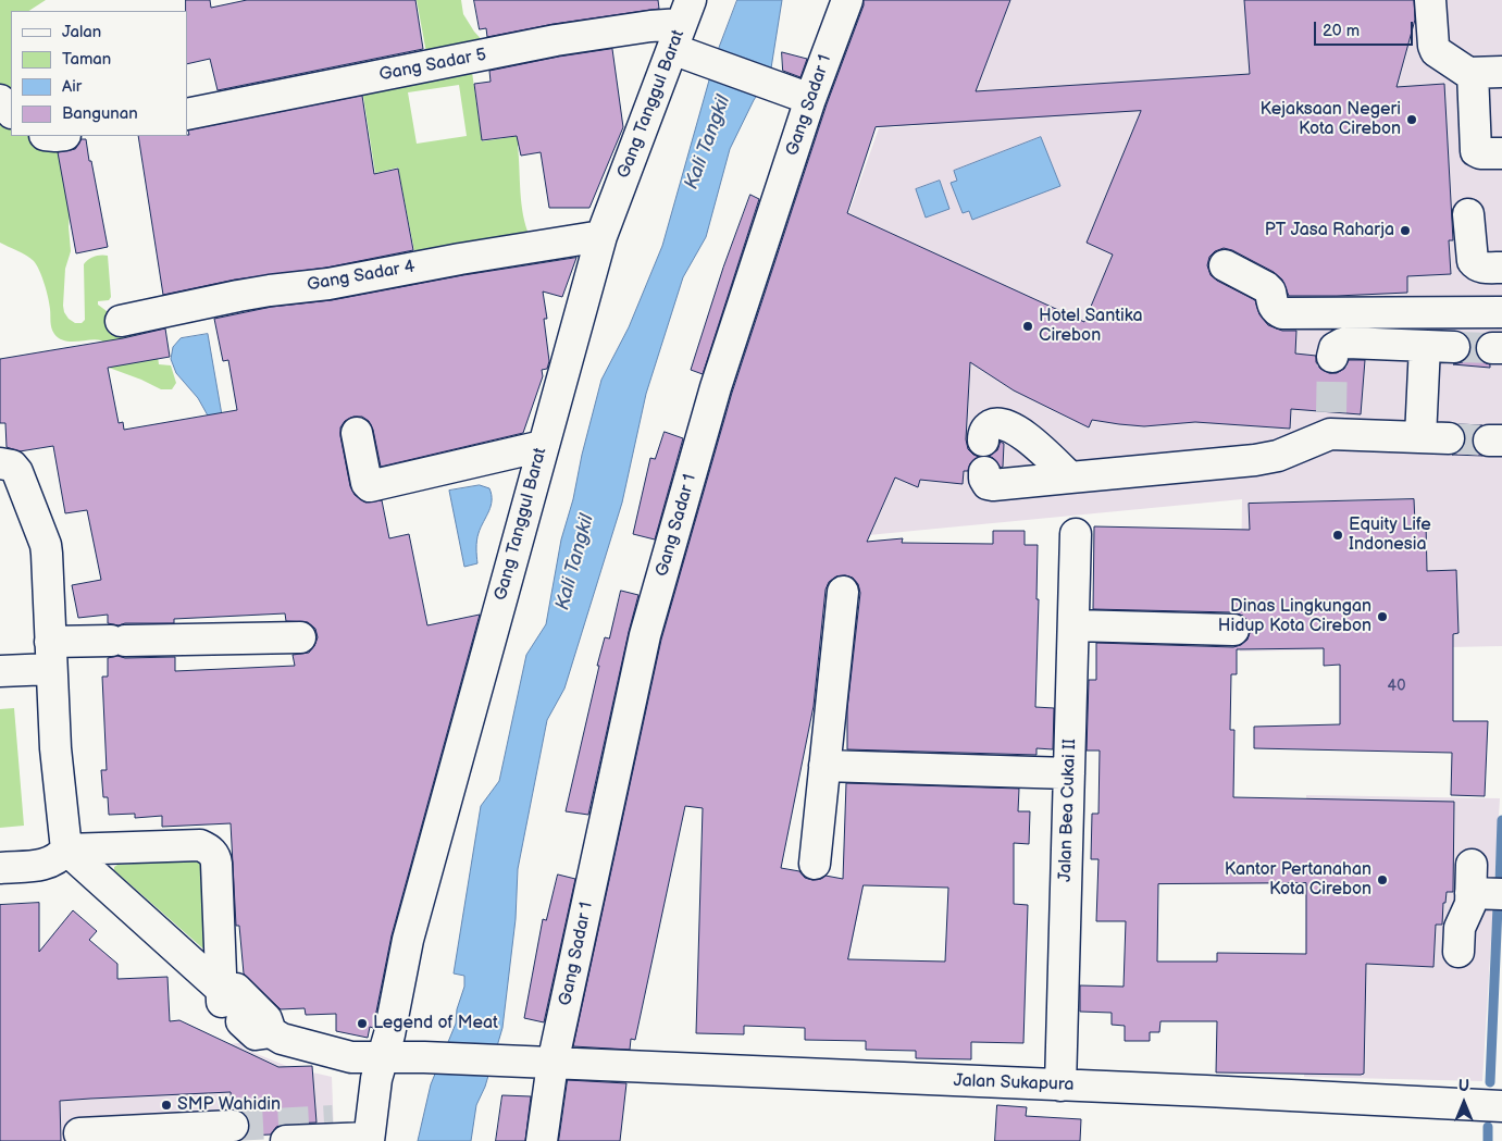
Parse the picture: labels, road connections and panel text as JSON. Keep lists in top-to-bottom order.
{
  "streets": {
    "street": [
      "Gang Sadar 5",
      "Gang Tanggul Barat",
      "Gang Sadar 1",
      "Gang Sadar 4",
      "Jalan Bea Cukai II",
      "Jalan Sukapura"
    ]
  },
  "crossings": [
    ["Gang Sadar 5", "Gang Tanggul Barat"],
    ["Gang Tanggul Barat", "Gang Sadar 4"],
    ["Gang Tanggul Barat", "Jalan Sukapura"],
    ["Gang Sadar 1", "Jalan Sukapura"],
    ["Jalan Bea Cukai II", "Jalan Sukapura"]
  ],
  "water": ["Kali Tangkil"],
  "places": [
    "Kejaksaan Negeri Kota Cirebon",
    "PT Jasa Raharja",
    "Hotel Santika Cirebon",
    "Equity Life Indonesia",
    "Dinas Lingkungan Hidup Kota Cirebon",
    "Kantor Pertanahan Kota Cirebon",
    "Legend of Meat",
    "SMP Wahidin"
  ],
  "house_numbers": ["40"],
  "legend": [
    "Jalan",
    "Taman",
    "Air",
    "Bangunan"
  ],
  "scale_bar": "20 m",
  "north": "top"
}
